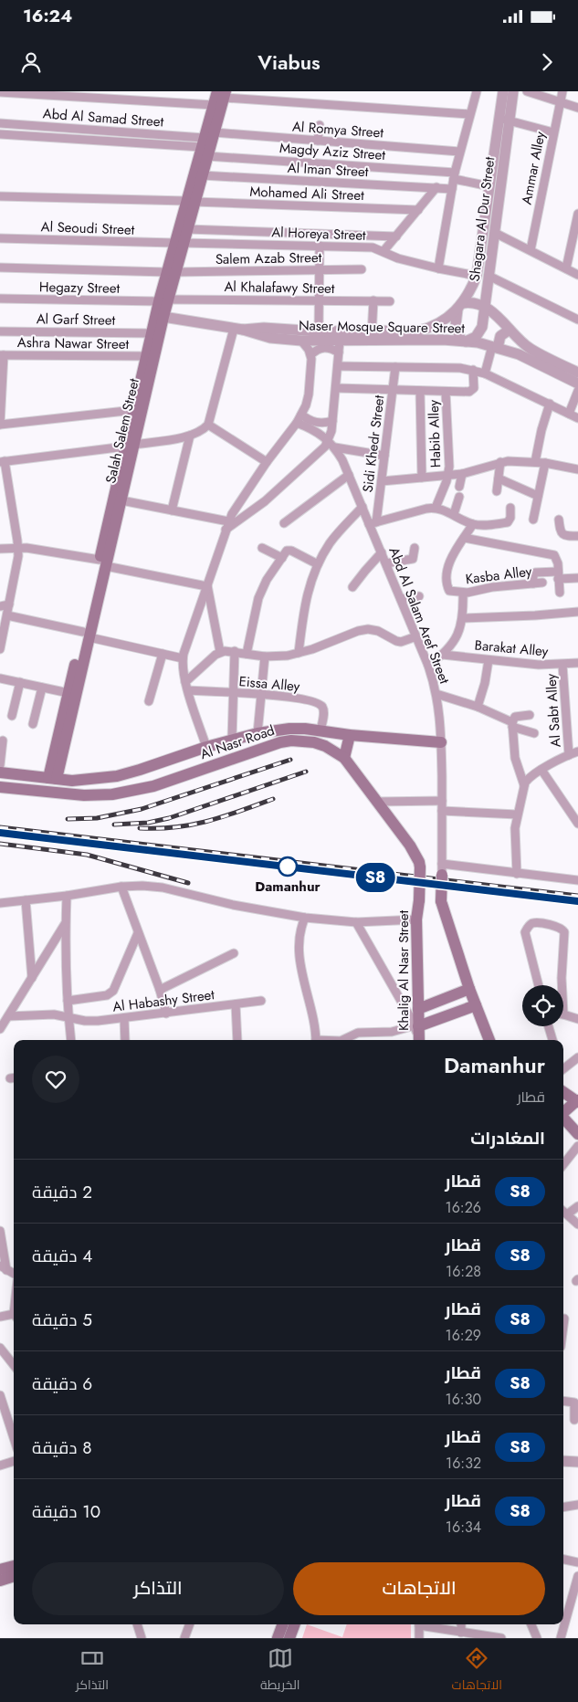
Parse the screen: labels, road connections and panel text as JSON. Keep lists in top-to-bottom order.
{
  "streets": {
    "main road": ["Salah Salem Street", "Al Nasr Road", "Khalig Al Nasr Street"],
    "street": [
      "Abd Al Samad Street",
      "Al Romya Street",
      "Magdy Aziz Street",
      "Ammar Alley",
      "Al Iman Street",
      "Mohamed Ali Street",
      "Shagara Al Dur Street",
      "Al Seoudi Street",
      "Al Horeya Street",
      "Salem Azab Street",
      "Hegazy Street",
      "Al Khalafawy Street",
      "Al Garf Street",
      "Naser Mosque Square Street",
      "Ashra Nawar Street",
      "Habib Alley",
      "Sidi Khedr Street",
      "Kasba Alley",
      "Abd Al Salam Aref Street",
      "Barakat Alley",
      "Eissa Alley",
      "Al Sabt Alley",
      "Al Habashy Street"
    ]
  },
  "crossings": [
    ["Abd Al Samad Street", "Al Romya Street"],
    ["Abd Al Samad Street", "Magdy Aziz Street"],
    ["Abd Al Samad Street", "Salah Salem Street"],
    ["Al Romya Street", "Magdy Aziz Street"],
    ["Al Romya Street", "Salah Salem Street"],
    ["Magdy Aziz Street", "Shagara Al Dur Street"],
    ["Magdy Aziz Street", "Salah Salem Street"],
    ["Al Iman Street", "Salah Salem Street"],
    ["Mohamed Ali Street", "Salah Salem Street"],
    ["Shagara Al Dur Street", "Al Horeya Street"],
    ["Shagara Al Dur Street", "Naser Mosque Square Street"],
    ["Al Seoudi Street", "Al Horeya Street"],
    ["Al Seoudi Street", "Salah Salem Street"],
    ["Al Horeya Street", "Salah Salem Street"],
    ["Salem Azab Street", "Salah Salem Street"],
    ["Hegazy Street", "Al Khalafawy Street"],
    ["Hegazy Street", "Salah Salem Street"],
    ["Al Khalafawy Street", "Salah Salem Street"],
    ["Al Garf Street", "Salah Salem Street"],
    ["Naser Mosque Square Street", "Salah Salem Street"],
    ["Ashra Nawar Street", "Salah Salem Street"],
    ["Salah Salem Street", "Al Nasr Road"],
    ["Sidi Khedr Street", "Abd Al Salam Aref Street"],
    ["Abd Al Salam Aref Street", "Al Nasr Road"],
    ["Barakat Alley", "Al Sabt Alley"],
    ["Eissa Alley", "Al Nasr Road"],
    ["Al Nasr Road", "Khalig Al Nasr Street"]
  ],
  "places": ["Damanhur"],
  "page": {
    "status": "16:24",
    "header": "Viabus",
    "on_map": "S8",
    "heading": [
      ["Damanhur", "قطار"],
      "المغادرات"
    ],
    "list": [
      {
        "mark": "S8",
        "name": "قطار",
        "note": "16:26",
        "value": "2 دقيقة"
      },
      {
        "mark": "S8",
        "name": "قطار",
        "note": "16:28",
        "value": "4 دقيقة"
      },
      {
        "mark": "S8",
        "name": "قطار",
        "note": "16:29",
        "value": "5 دقيقة"
      },
      {
        "mark": "S8",
        "name": "قطار",
        "note": "16:30",
        "value": "6 دقيقة"
      },
      {
        "mark": "S8",
        "name": "قطار",
        "note": "16:32",
        "value": "8 دقيقة"
      },
      {
        "mark": "S8",
        "name": "قطار",
        "note": "16:34",
        "value": "10 دقيقة"
      }
    ],
    "buttons": ["الاتجاهات", "التذاكر"],
    "tabs": ["الاتجاهات", "الخريطة", "التذاكر"]
  }
}
